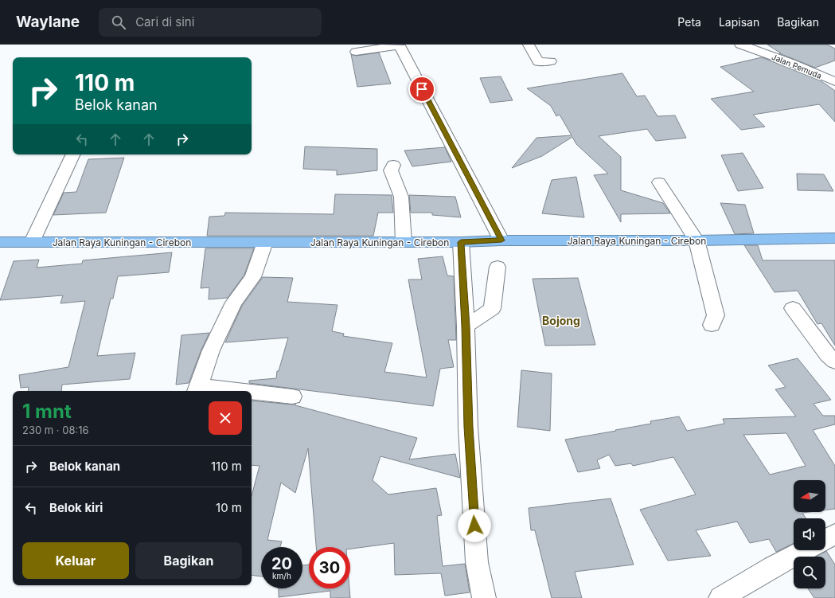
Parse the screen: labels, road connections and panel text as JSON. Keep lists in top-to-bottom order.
{
  "streets": {
    "highway": ["Jalan Raya Kuningan - Cirebon"],
    "street": ["Jalan Pemuda"]
  },
  "districts": ["Bojong"],
  "north": "left",
  "page": {
    "header": "Waylane",
    "search": "Cari di sini",
    "nav": ["Peta", "Lapisan", "Bagikan"],
    "turn": ["110 m", "Belok kanan"],
    "heading": ["1 mnt", "230 m · 08:16"],
    "list": [
      {
        "name": "Belok kanan",
        "value": "110 m"
      },
      {
        "name": "Belok kiri",
        "value": "10 m"
      }
    ],
    "buttons": ["Keluar", "Bagikan"],
    "speed": "20 km/h",
    "limit": "30"
  }
}
